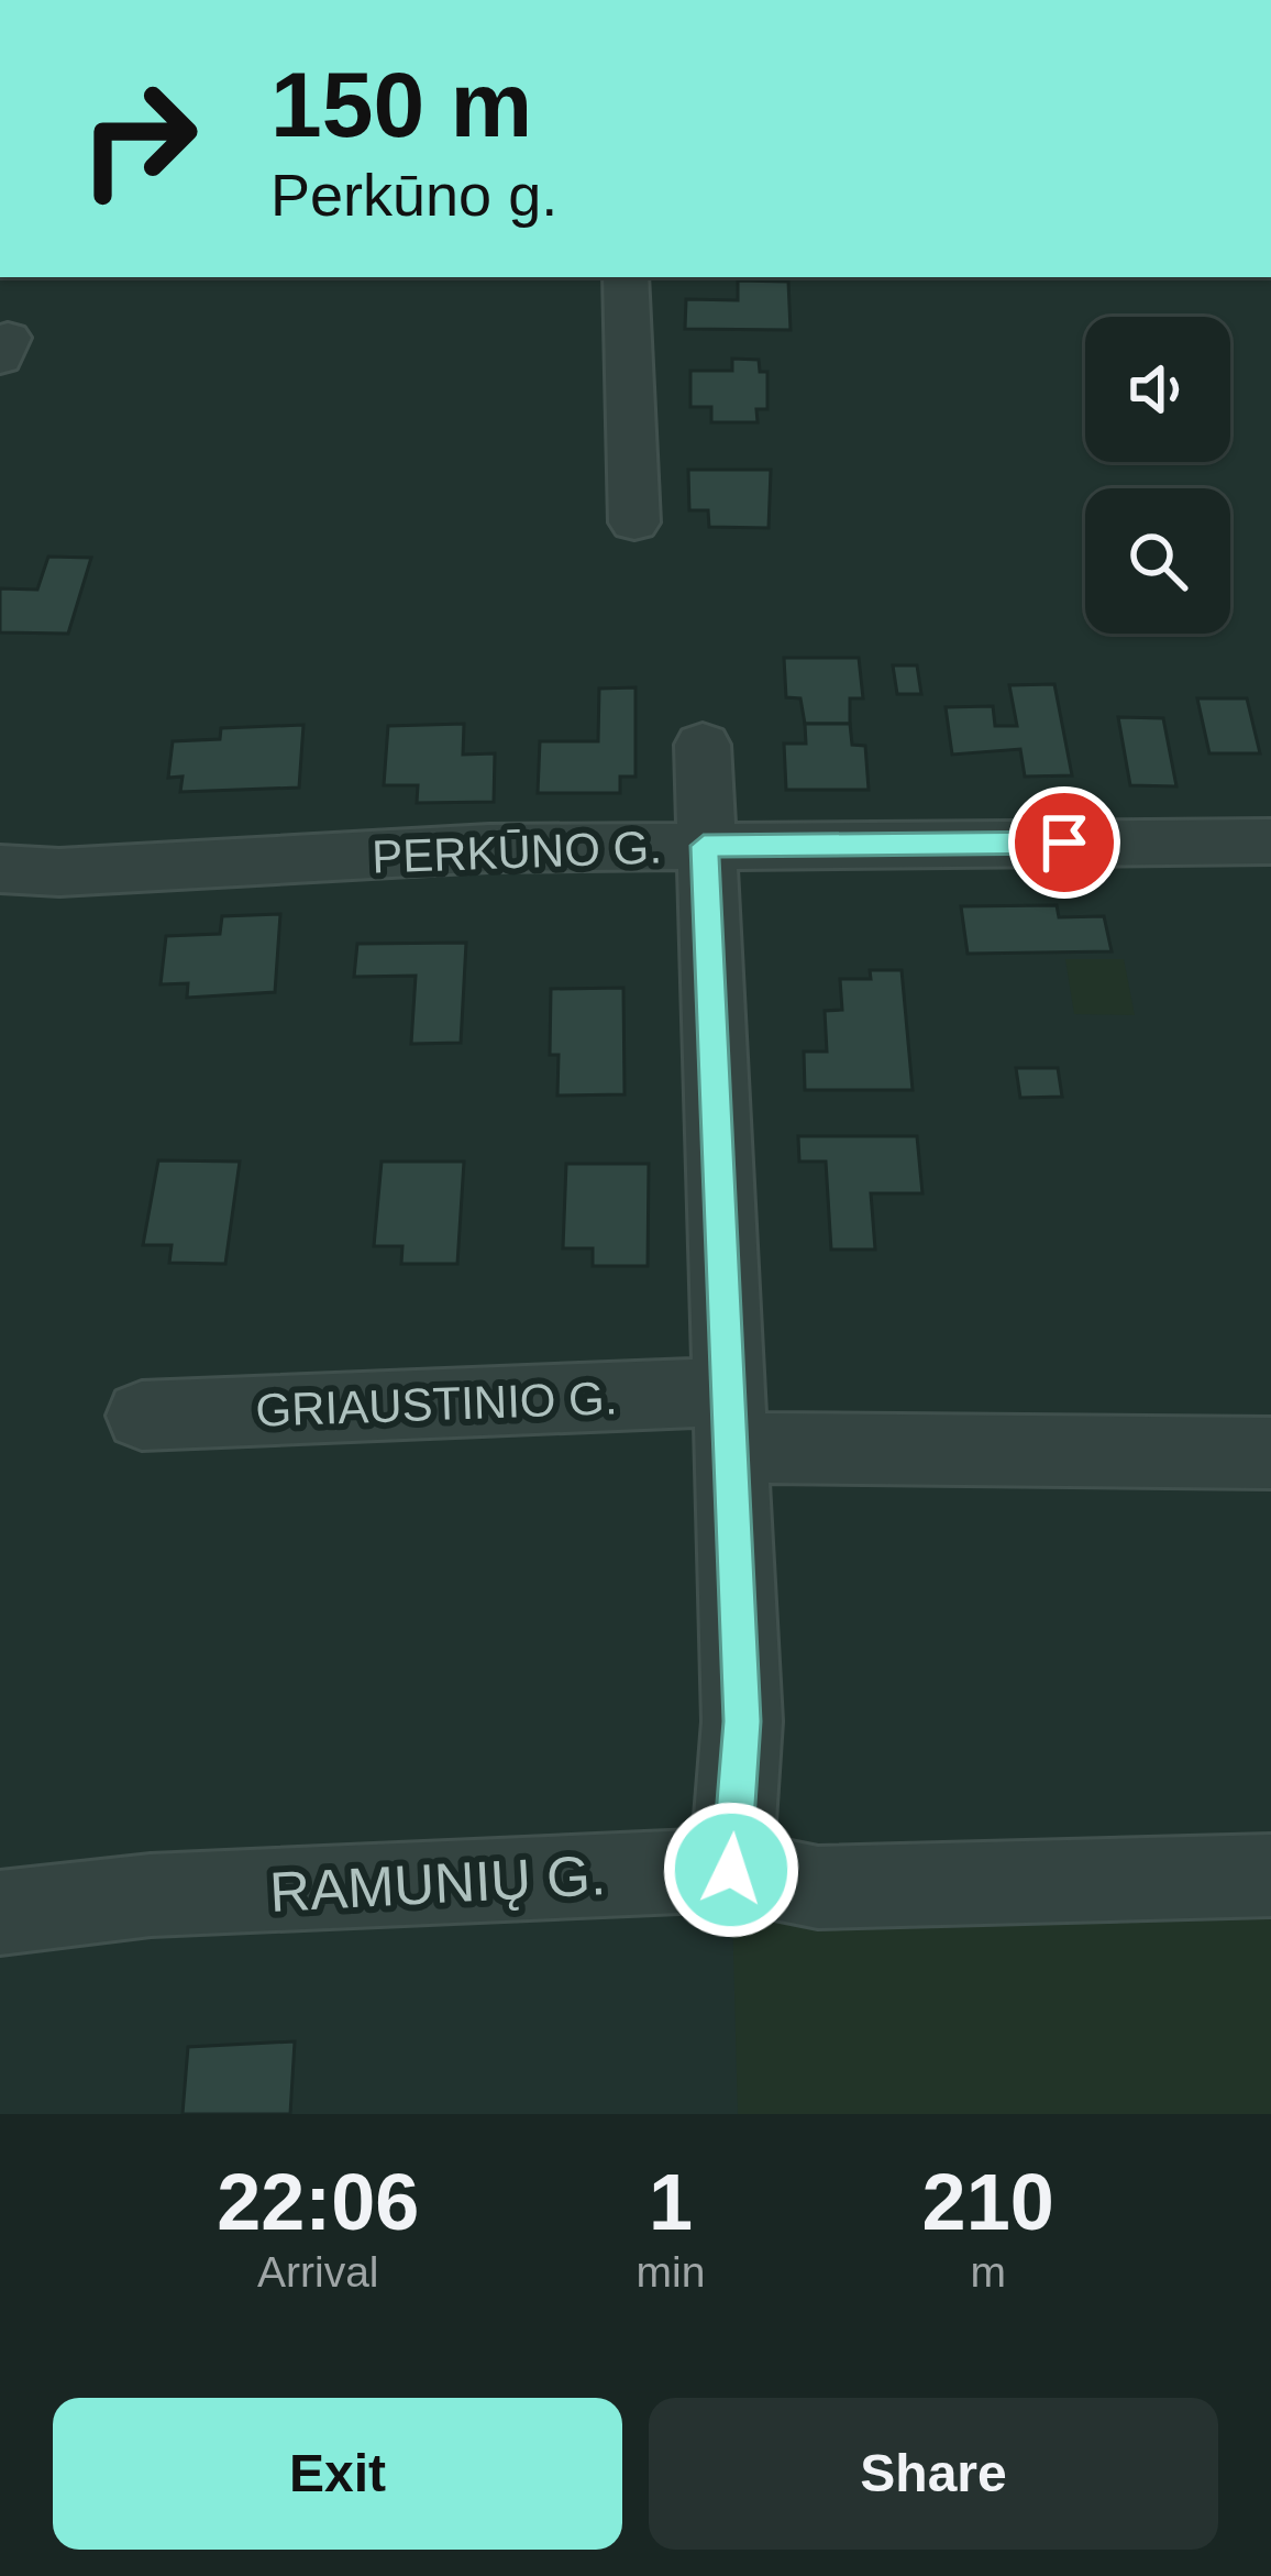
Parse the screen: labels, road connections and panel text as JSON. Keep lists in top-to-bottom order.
{
  "streets": {
    "street": ["PERKŪNO G.", "GRIAUSTINIO G.", "RAMUNIŲ G."]
  },
  "page": {
    "turn": ["150 m", "Perkūno g."],
    "eta": [
      "22:06",
      "Arrival",
      "1",
      "min",
      "210",
      "m"
    ],
    "buttons": ["Exit", "Share"]
  }
}
